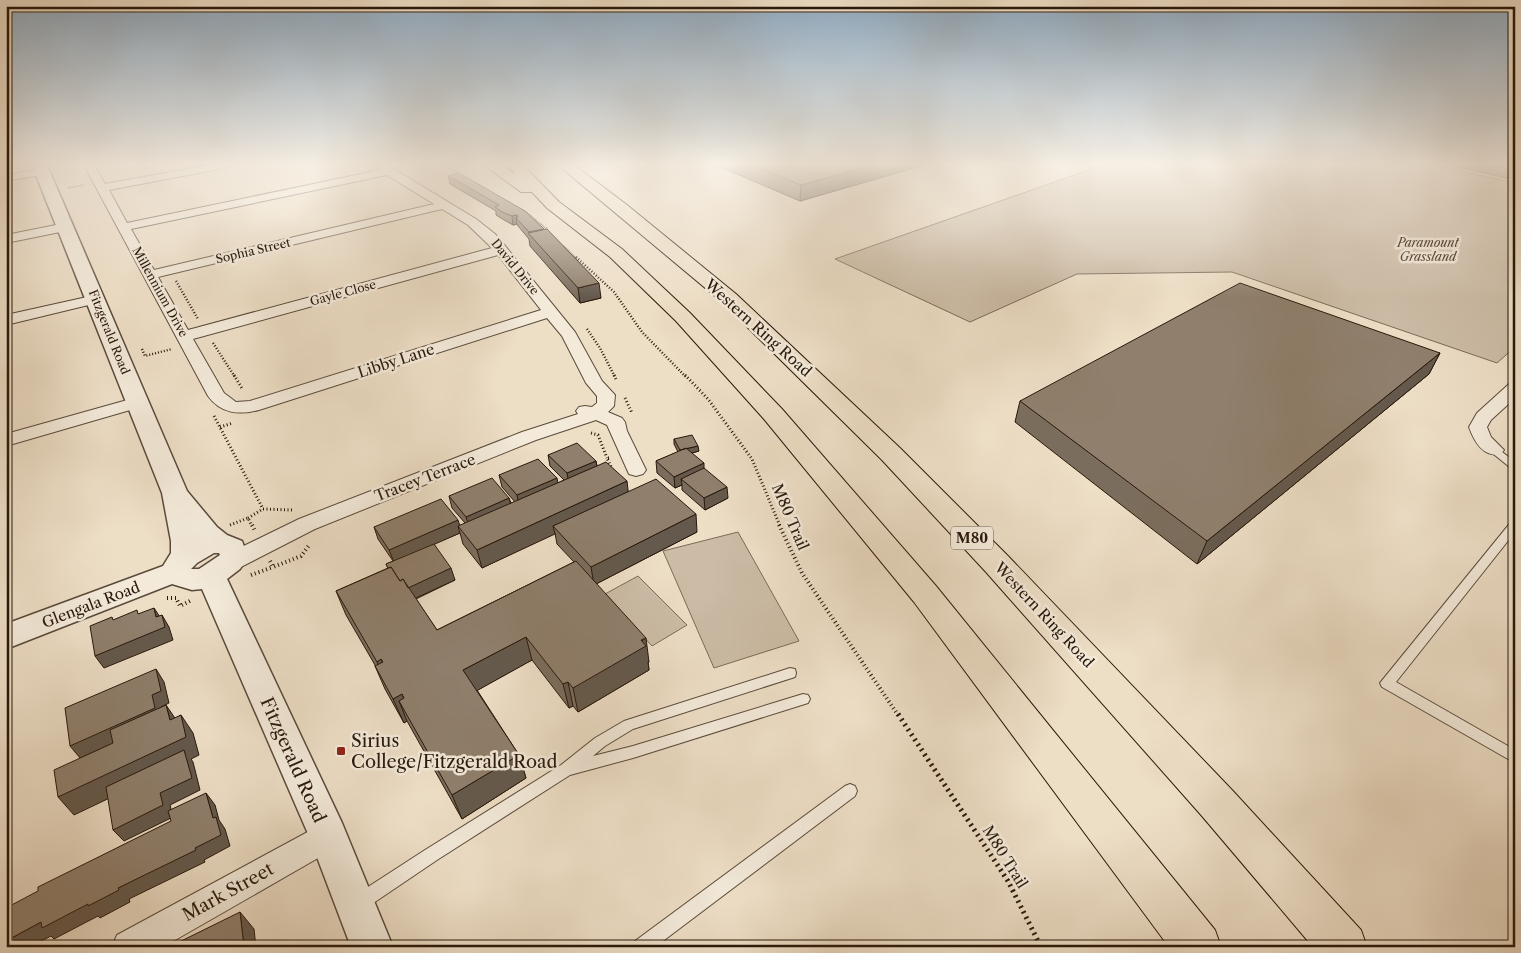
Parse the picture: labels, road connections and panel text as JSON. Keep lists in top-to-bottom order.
{
  "streets": {
    "highway": ["Western Ring Road", "M80"],
    "street": [
      "Sophia Street",
      "David Drive",
      "Millennium Drive",
      "Gayle Close",
      "Fitzgerald Road",
      "Libby Lane",
      "Tracey Terrace",
      "Glengala Road",
      "Mark Street"
    ],
    "path": ["M80 Trail"]
  },
  "crossings": [
    ["Sophia Street", "Millennium Drive"],
    ["David Drive", "Gayle Close"],
    ["David Drive", "Libby Lane"],
    ["David Drive", "Tracey Terrace"],
    ["Millennium Drive", "Gayle Close"],
    ["Millennium Drive", "Libby Lane"],
    ["Fitzgerald Road", "Tracey Terrace"],
    ["Fitzgerald Road", "Glengala Road"],
    ["Fitzgerald Road", "Mark Street"]
  ],
  "parks": ["Paramount Grassland"],
  "places": {
    "transit": ["Sirius College/Fitzgerald Road"]
  }
}
